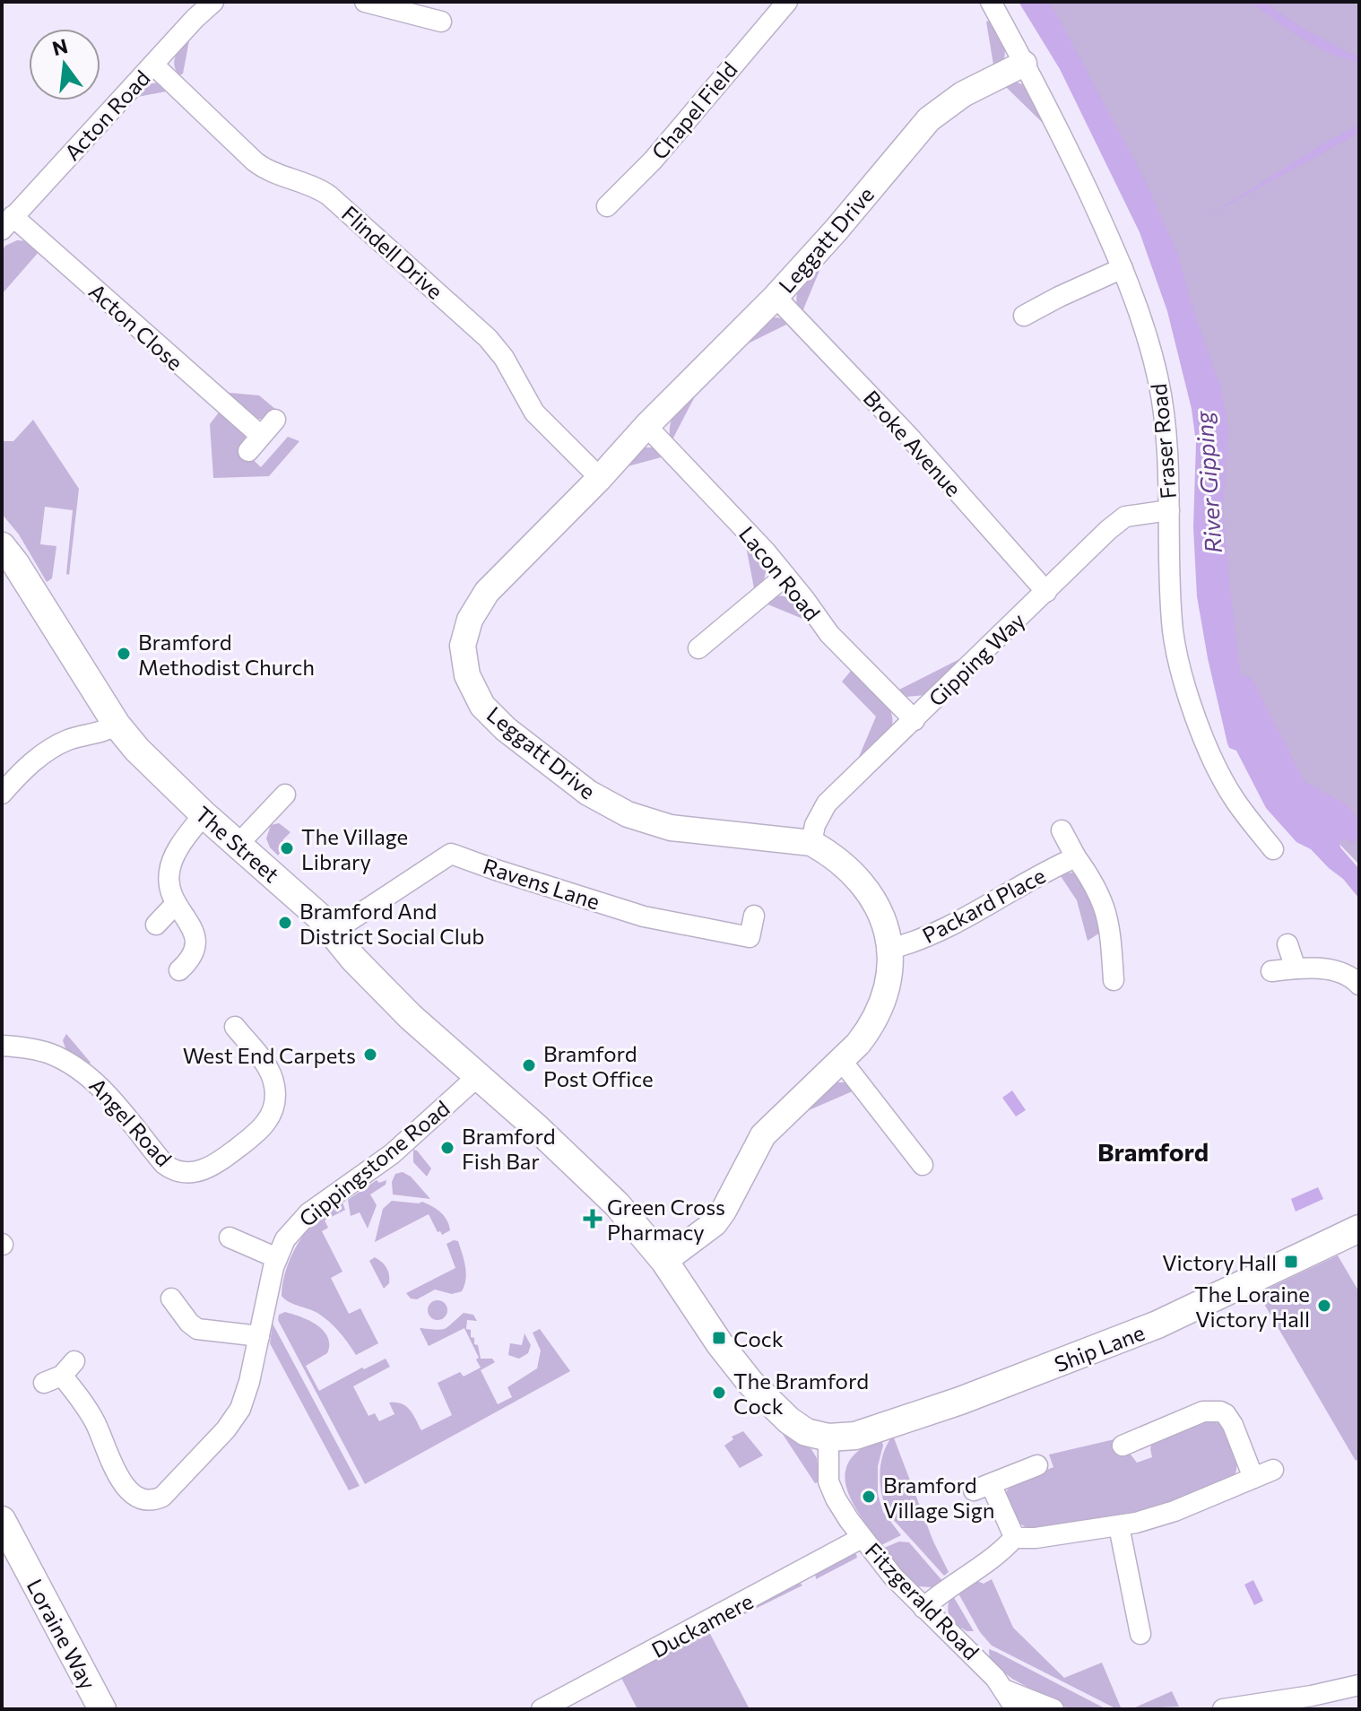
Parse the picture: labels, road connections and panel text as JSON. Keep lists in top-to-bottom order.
{
  "streets": {
    "main road": ["The Street", "Ship Lane", "Loraine Way"],
    "street": [
      "Chapel Field",
      "Acton Road",
      "Leggatt Drive",
      "Flindell Drive",
      "Acton Close",
      "Fraser Road",
      "Broke Avenue",
      "Lacon Road",
      "Gipping Way",
      "Ravens Lane",
      "Packard Place",
      "Angel Road",
      "Gippingstone Road",
      "Fitzgerald Road",
      "Duckamere"
    ]
  },
  "crossings": [
    ["Acton Road", "Flindell Drive"],
    ["Acton Road", "Acton Close"],
    ["Leggatt Drive", "Flindell Drive"],
    ["Leggatt Drive", "Fraser Road"],
    ["Leggatt Drive", "Broke Avenue"],
    ["Leggatt Drive", "Lacon Road"],
    ["Leggatt Drive", "Gipping Way"],
    ["Leggatt Drive", "The Street"],
    ["Leggatt Drive", "Packard Place"],
    ["Fraser Road", "Gipping Way"],
    ["Broke Avenue", "Gipping Way"],
    ["Lacon Road", "Gipping Way"],
    ["The Street", "Ravens Lane"],
    ["The Street", "Gippingstone Road"],
    ["Ship Lane", "Fitzgerald Road"],
    ["Fitzgerald Road", "Duckamere"]
  ],
  "districts": ["Bramford"],
  "water": ["River Gipping"],
  "places": {
    "other": [
      "Bramford Methodist Church",
      "The Village Library",
      "Bramford And District Social Club",
      "West End Carpets",
      "Bramford Post Office",
      "Bramford Fish Bar",
      "The Loraine Victory Hall",
      "The Bramford Cock",
      "Bramford Village Sign"
    ],
    "health": ["Green Cross Pharmacy"],
    "transit": ["Victory Hall", "Cock"]
  },
  "north": "top"
}
